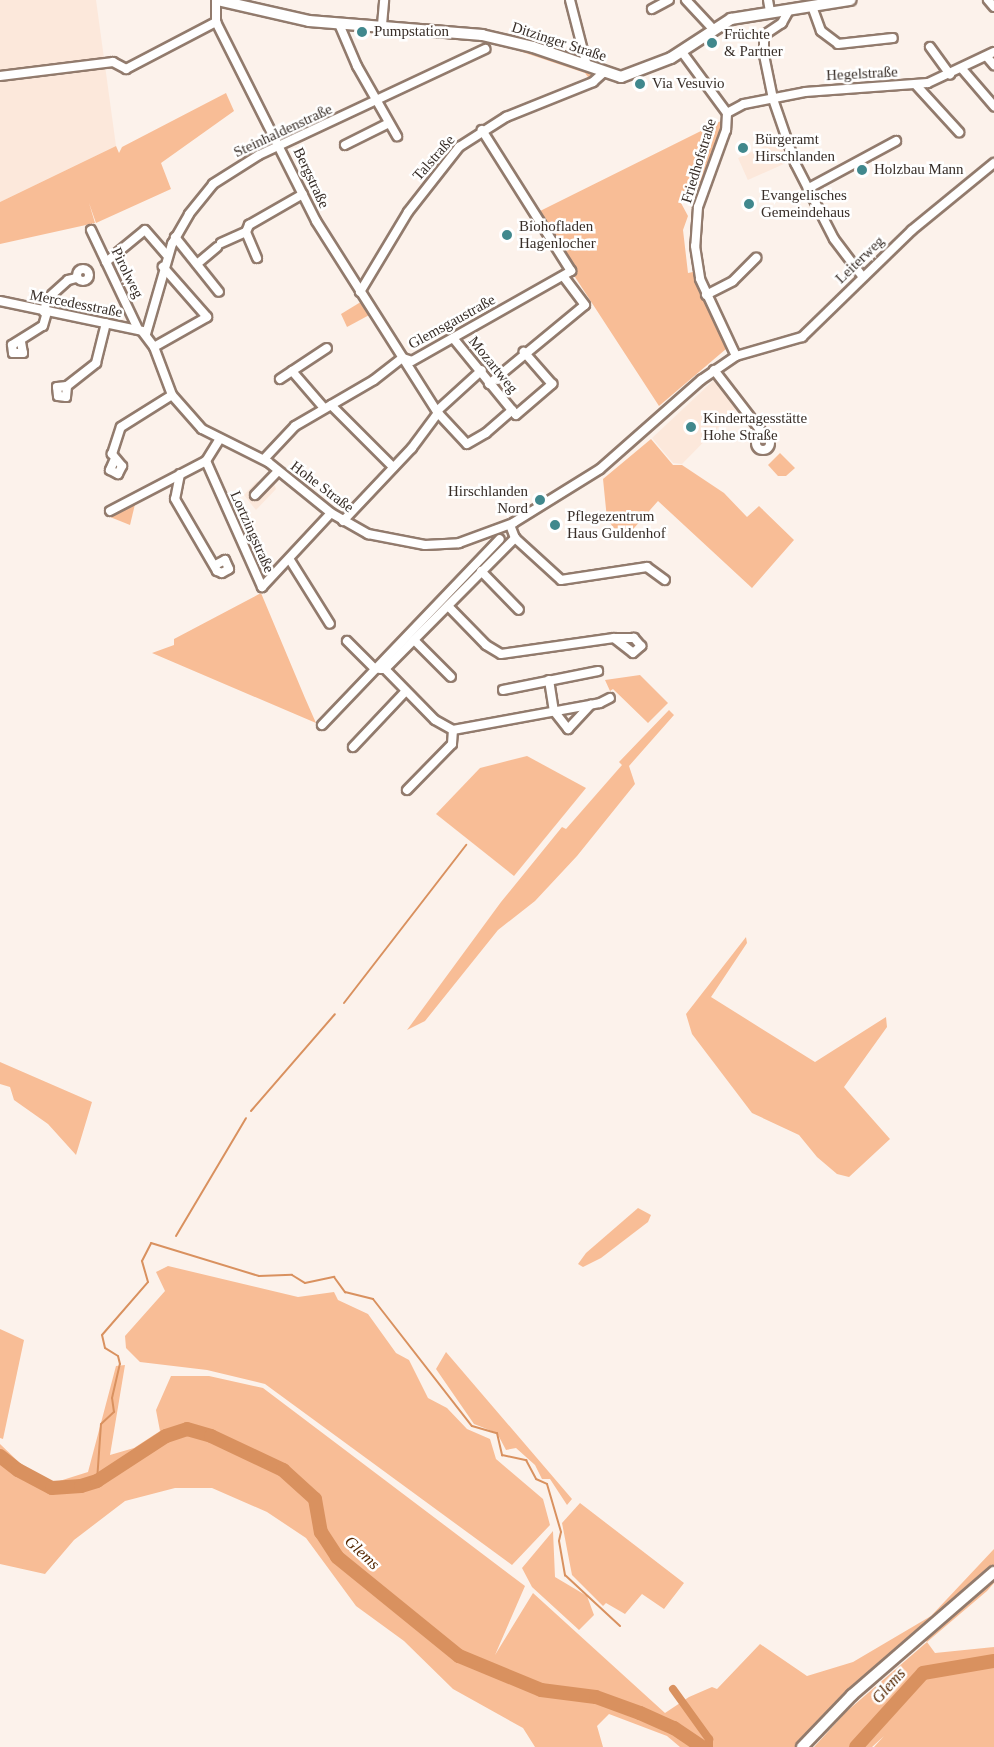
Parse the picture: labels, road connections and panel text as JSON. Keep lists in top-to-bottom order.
{
  "streets": {
    "street": [
      "Ditzinger Straße",
      "Hegelstraße",
      "Steinhaldenstraße",
      "Talstraße",
      "Friedhofstraße",
      "Bergstraße",
      "Leiterweg",
      "Pirolweg",
      "Mercedesstraße",
      "Glemsgaustraße",
      "Mozartweg",
      "Hohe Straße",
      "Lortzingstraße"
    ]
  },
  "crossings": [
    ["Ditzinger Straße", "Talstraße"],
    ["Ditzinger Straße", "Friedhofstraße"],
    ["Ditzinger Straße", "Bergstraße"],
    ["Hegelstraße", "Friedhofstraße"],
    ["Steinhaldenstraße", "Bergstraße"],
    ["Steinhaldenstraße", "Pirolweg"],
    ["Steinhaldenstraße", "Mercedesstraße"],
    ["Steinhaldenstraße", "Hohe Straße"],
    ["Talstraße", "Bergstraße"],
    ["Friedhofstraße", "Leiterweg"],
    ["Friedhofstraße", "Hohe Straße"],
    ["Bergstraße", "Glemsgaustraße"],
    ["Bergstraße", "Mozartweg"],
    ["Leiterweg", "Hohe Straße"],
    ["Pirolweg", "Mercedesstraße"],
    ["Pirolweg", "Hohe Straße"],
    ["Mercedesstraße", "Hohe Straße"],
    ["Glemsgaustraße", "Mozartweg"],
    ["Glemsgaustraße", "Hohe Straße"],
    ["Hohe Straße", "Lortzingstraße"]
  ],
  "water": ["Glems"],
  "places": [
    "Pumpstation",
    "Früchte & Partner",
    "Via Vesuvio",
    "Bürgeramt Hirschlanden",
    "Holzbau Mann",
    "Evangelisches Gemeindehaus",
    "Biohofladen Hagenlocher",
    "Kindertagesstätte Hohe Straße",
    "Hirschlanden Nord",
    "Pflegezentrum Haus Guldenhof"
  ]
}
